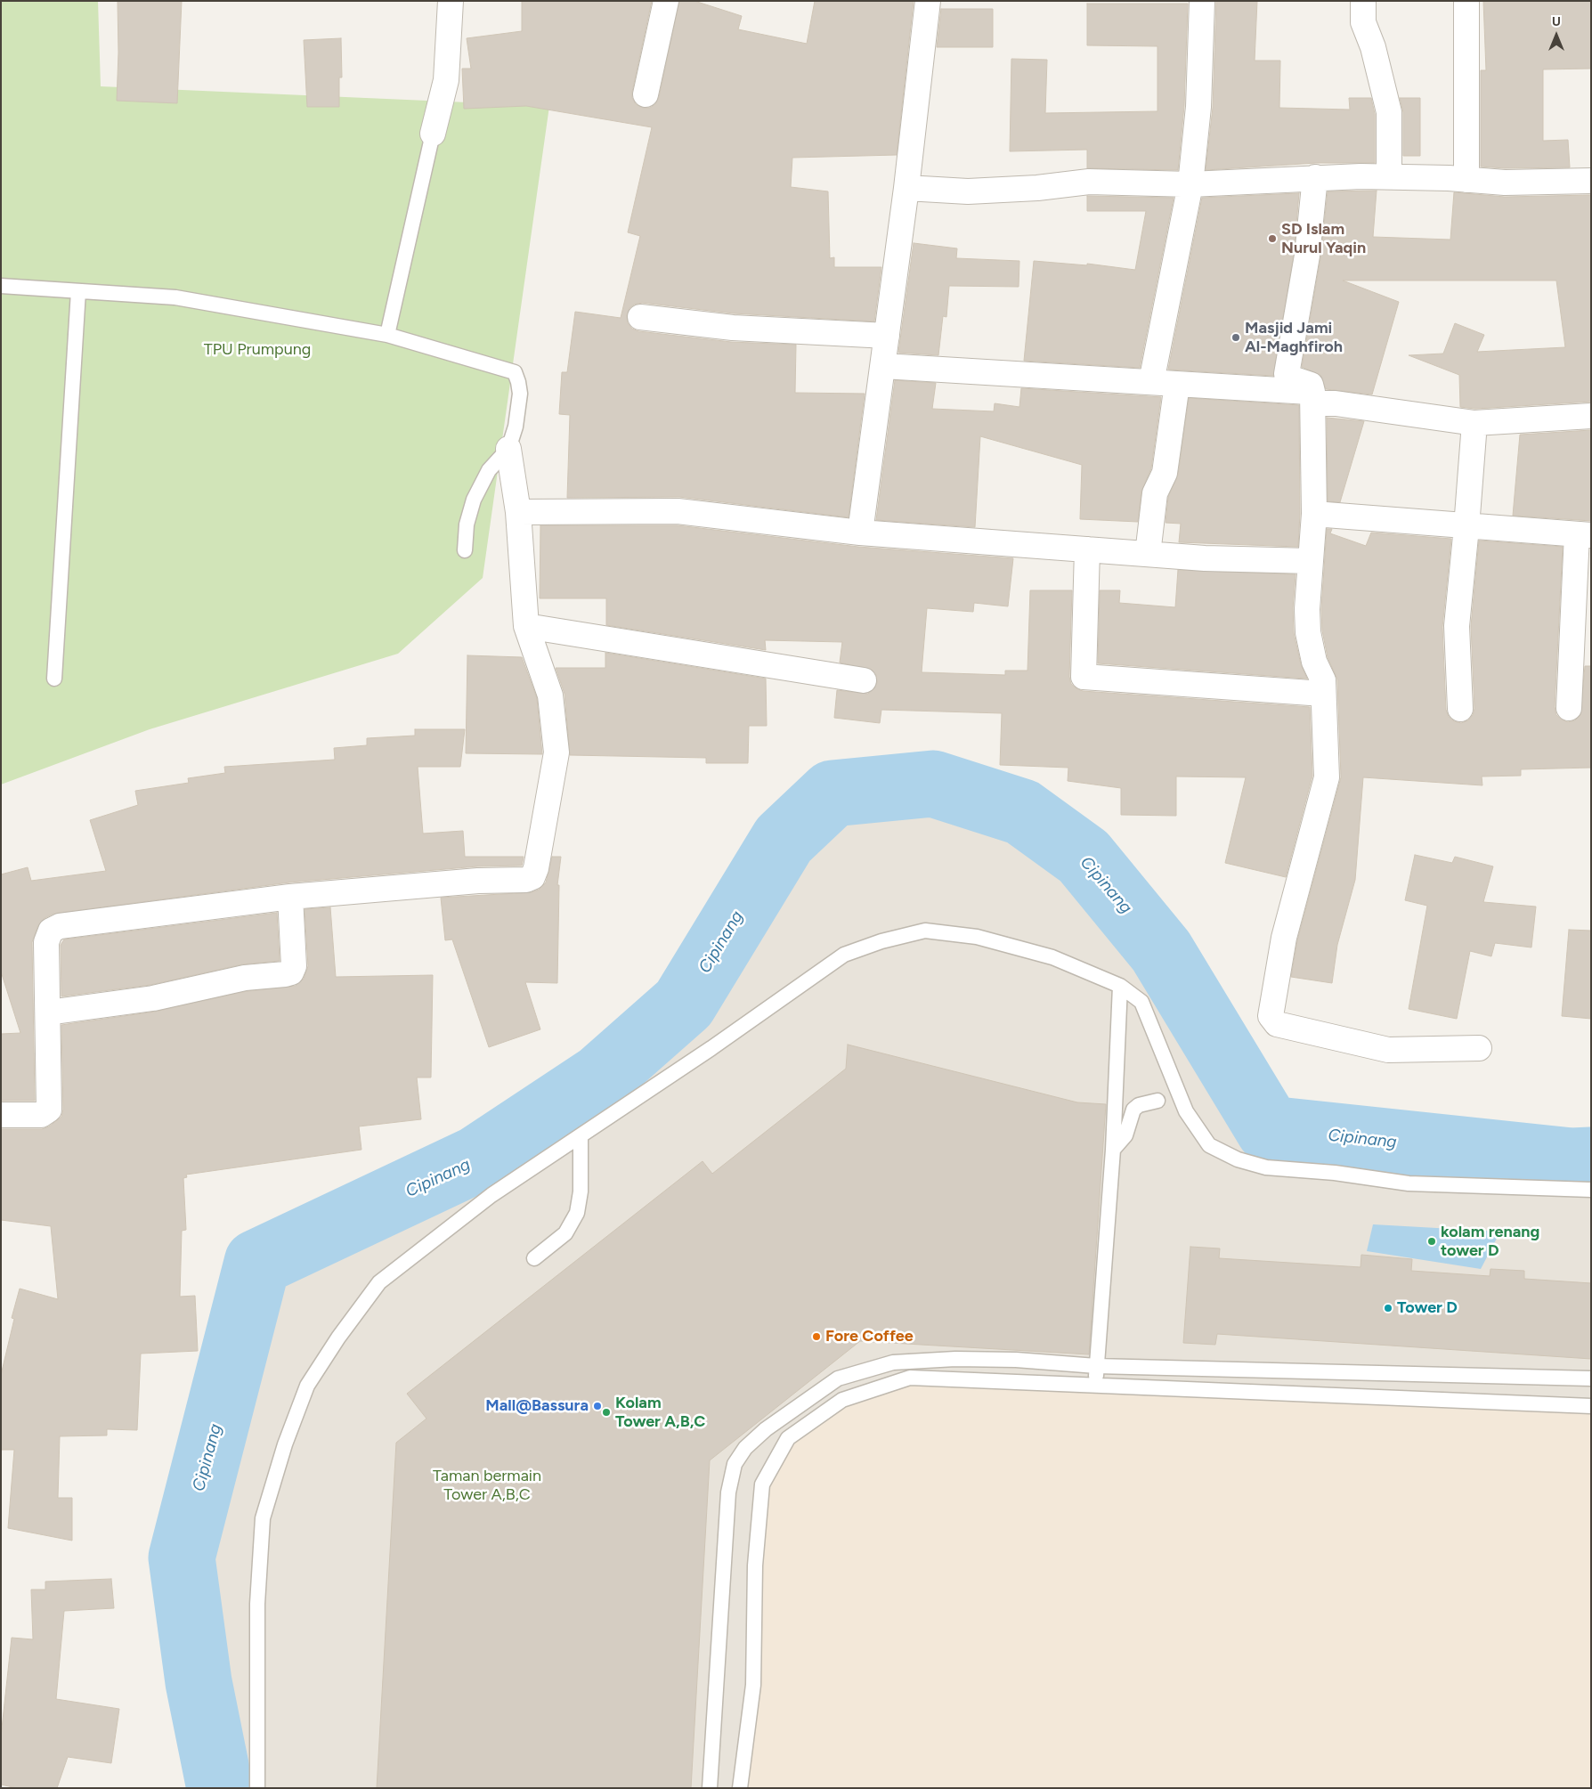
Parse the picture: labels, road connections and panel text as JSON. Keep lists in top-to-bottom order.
{
  "water": ["Cipinang"],
  "parks": ["TPU Prumpung", "Taman bermain Tower A,B,C"],
  "places": [
    "SD Islam Nurul Yaqin",
    "Masjid Jami Al-Maghfiroh",
    "kolam renang tower D",
    "Tower D",
    "Fore Coffee",
    "Mall@Bassura",
    "Kolam Tower A,B,C"
  ],
  "north": "top"
}
